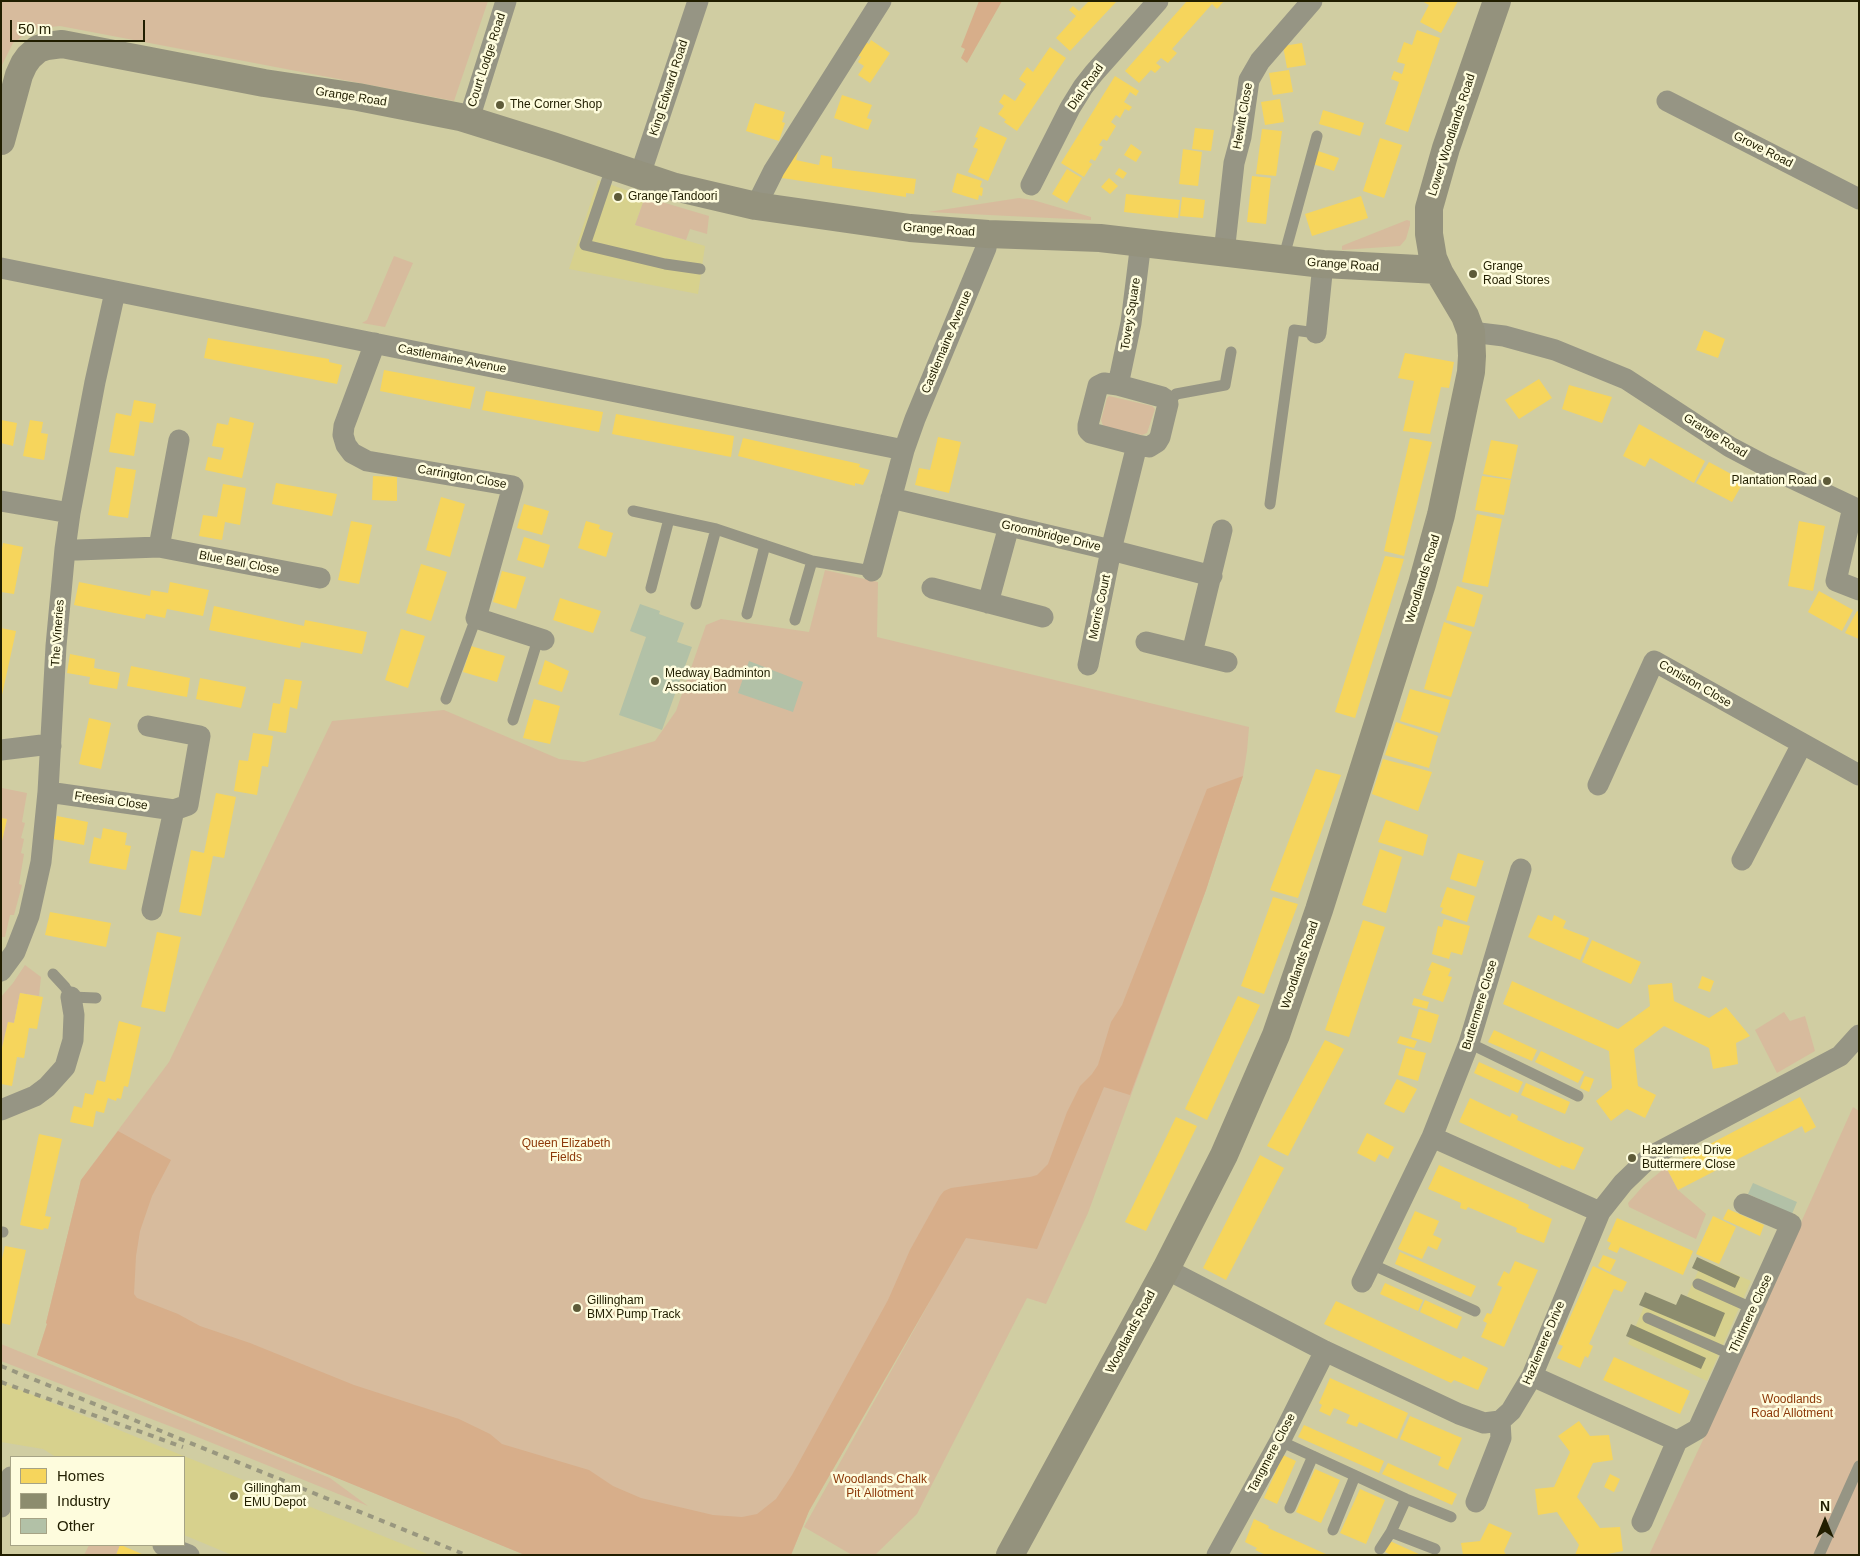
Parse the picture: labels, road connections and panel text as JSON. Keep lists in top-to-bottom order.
{
  "streets": {
    "street": [
      "Court Lodge Road",
      "Dial Road",
      "King Edward Road",
      "Grange Road",
      "Hewitt Close",
      "Lower Woodlands Road",
      "Grove Road",
      "Tovey Square",
      "Castlemaine Avenue",
      "Carrington Close",
      "Groombridge Drive",
      "Blue Bell Close",
      "Woodlands Road",
      "Morris Court",
      "The Vineries",
      "Coniston Close",
      "Freesia Close",
      "Buttermere Close",
      "Thirlmere Close",
      "Hazlemere Drive",
      "Tangmere Close"
    ]
  },
  "crossings": [
    ["Court Lodge Road", "Grange Road"],
    ["King Edward Road", "Grange Road"],
    ["Grange Road", "Hewitt Close"],
    ["Grange Road", "Lower Woodlands Road"],
    ["Grange Road", "Tovey Square"],
    ["Grange Road", "Castlemaine Avenue"],
    ["Grange Road", "Woodlands Road"],
    ["Castlemaine Avenue", "Carrington Close"],
    ["Castlemaine Avenue", "Groombridge Drive"],
    ["Castlemaine Avenue", "The Vineries"],
    ["Groombridge Drive", "Morris Court"],
    ["Blue Bell Close", "The Vineries"],
    ["The Vineries", "Freesia Close"]
  ],
  "parks": ["Queen Elizabeth Fields", "Woodlands Road Allotment", "Woodlands Chalk Pit Allotment"],
  "places": [
    "The Corner Shop",
    "Grange Tandoori",
    "Grange Road Stores",
    "Plantation Road",
    "Medway Badminton Association",
    "Hazlemere Drive Buttermere Close",
    "Gillingham BMX Pump Track",
    "Gillingham EMU Depot"
  ],
  "legend": ["Homes", "Industry", "Other"],
  "scale_bar": "50 m",
  "north": "top"
}
